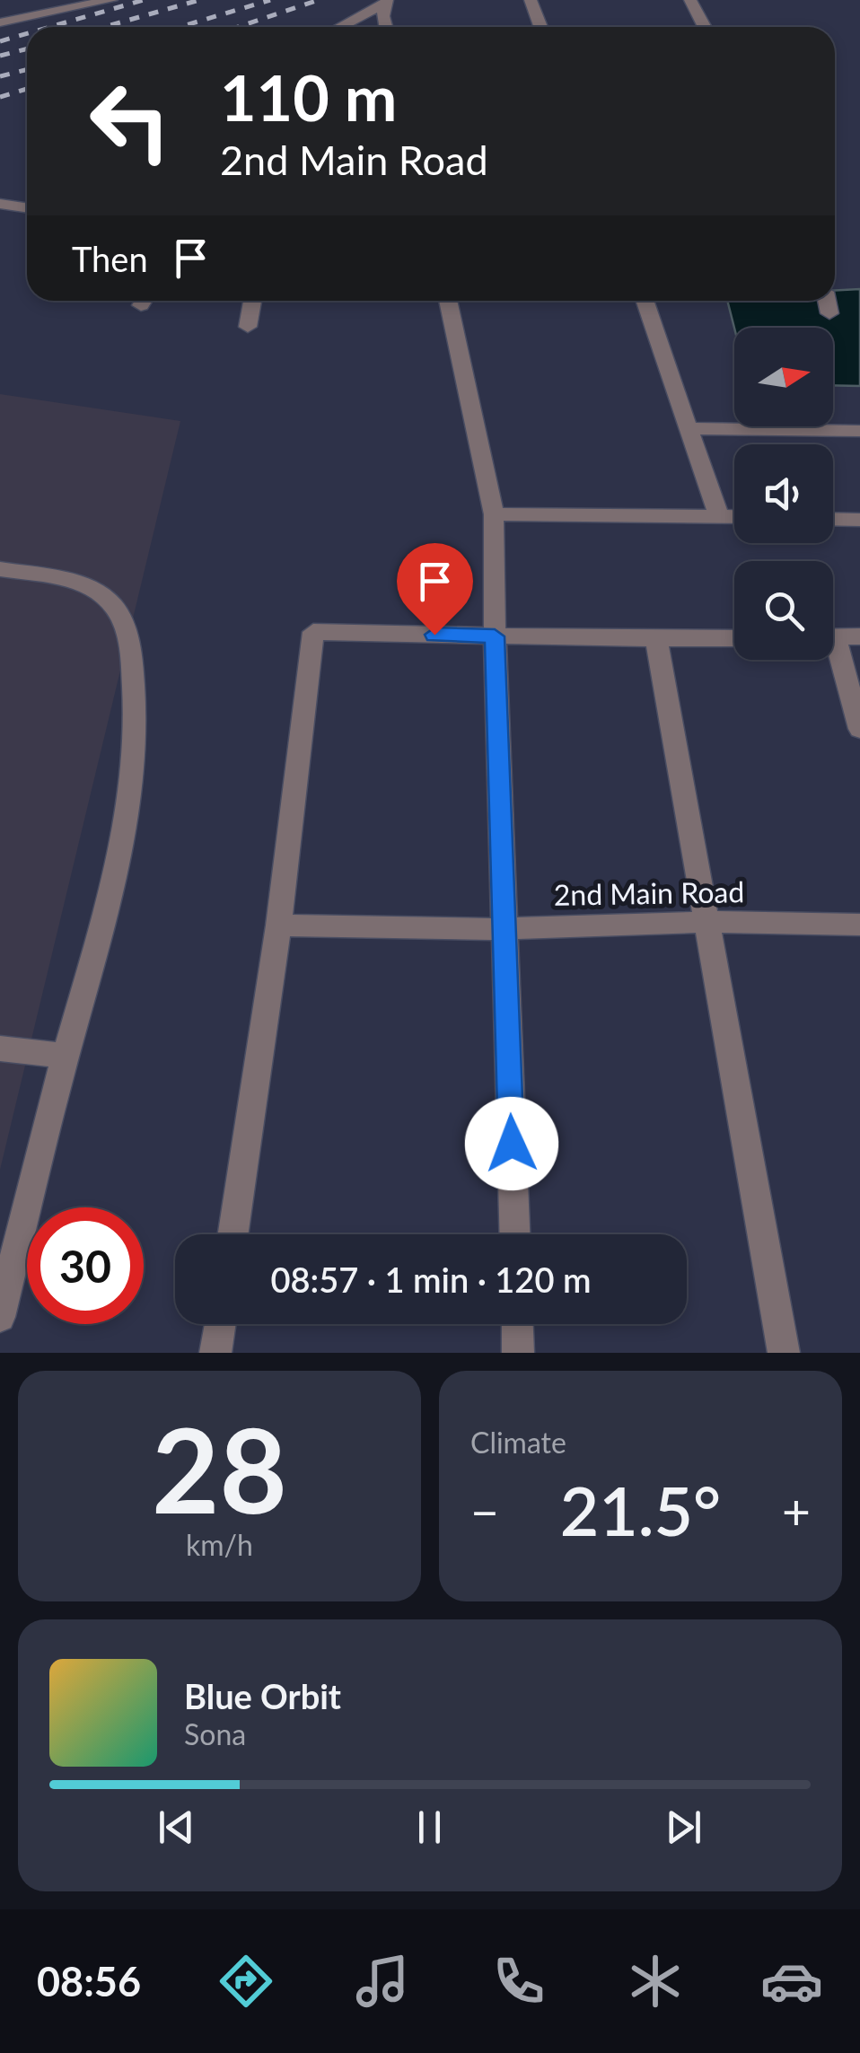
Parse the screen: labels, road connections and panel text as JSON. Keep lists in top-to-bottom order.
{
  "streets": {
    "street": ["2nd Main Road"]
  },
  "north": "right",
  "page": {
    "turn": ["110 m", "2nd Main Road"],
    "then": "Then",
    "limit": "30",
    "trip": "08:57 · 1 min · 120 m",
    "tile": [
      ["28", "km/h"],
      "Climate"
    ],
    "heat": ["−", "21.5°", "+"],
    "song": ["Blue Orbit", "Sona"],
    "tabs": "08:56"
  }
}
